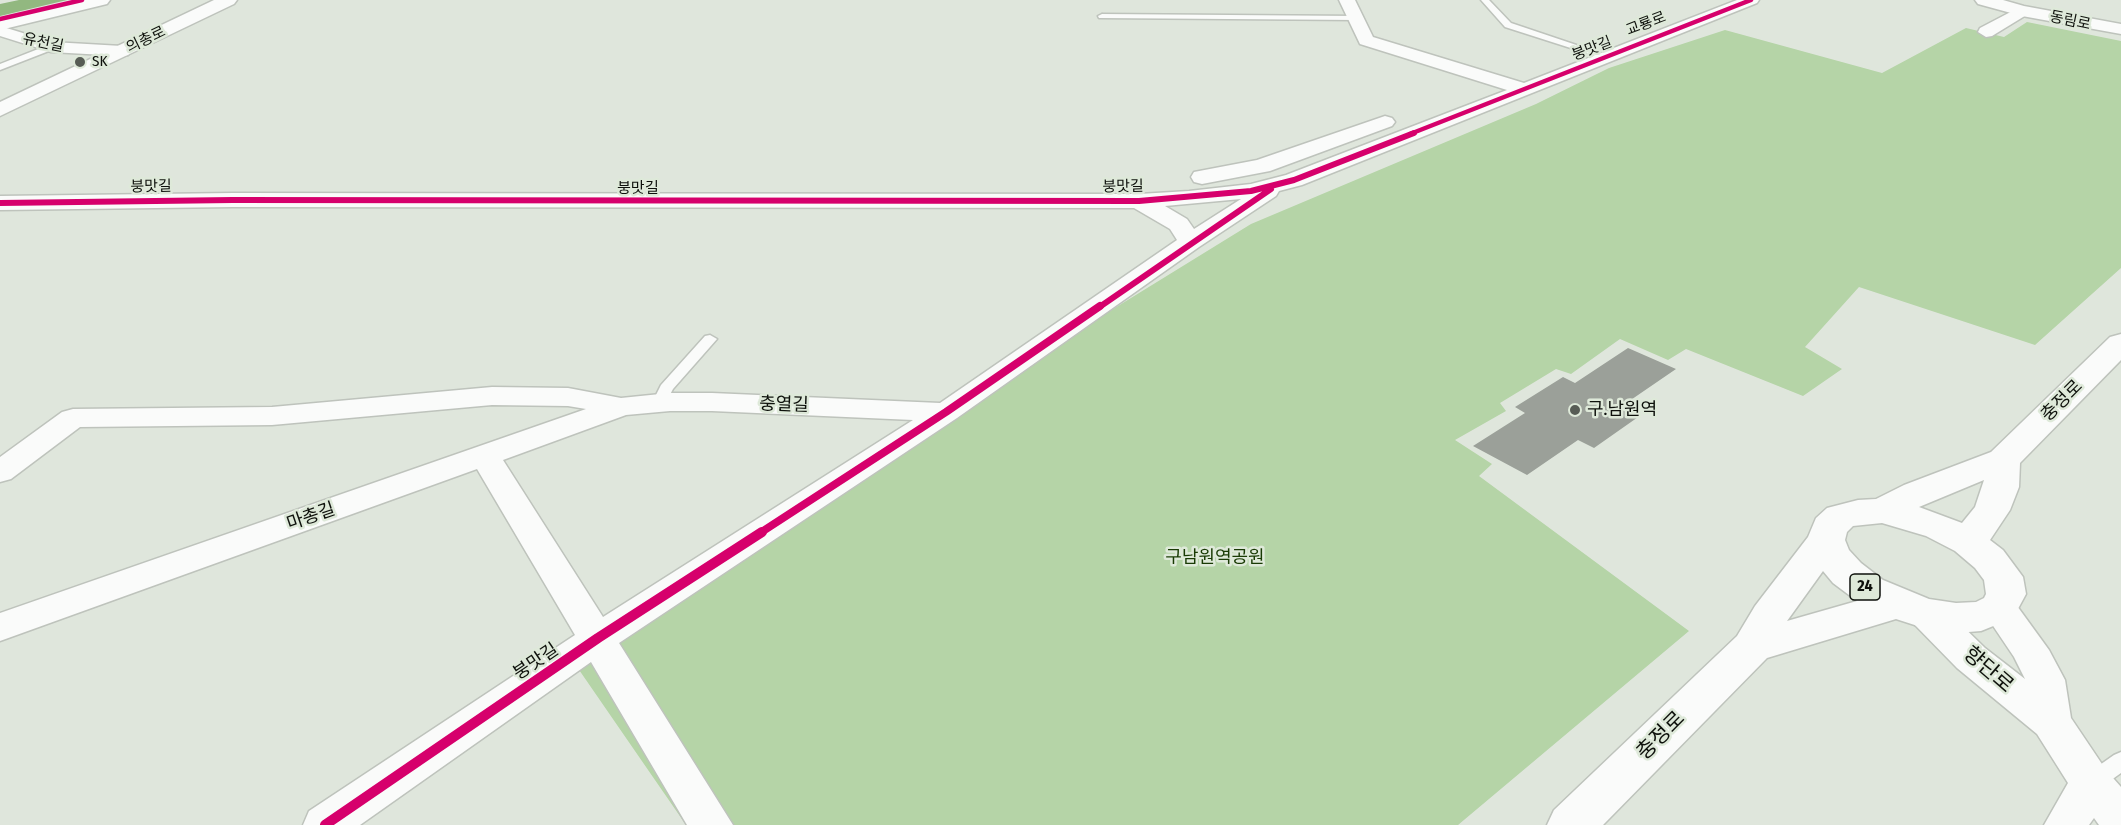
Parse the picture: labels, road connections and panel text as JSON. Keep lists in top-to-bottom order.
{
  "streets": {
    "main road": [
      "동림로",
      "의총로",
      "충정로",
      "24"
    ],
    "street": [
      "교룡로",
      "유천길",
      "붕맛길",
      "충열길",
      "마총길",
      "향단로"
    ]
  },
  "crossings": [
    ["교룡로", "붕맛길"],
    ["의총로", "유천길"],
    ["붕맛길", "충열길"],
    ["충정로", "24"],
    ["충정로", "향단로"],
    ["충열길", "마총길"],
    ["24", "향단로"]
  ],
  "parks": ["구남원역공원"],
  "places": ["SK", "구.남원역"]
}
